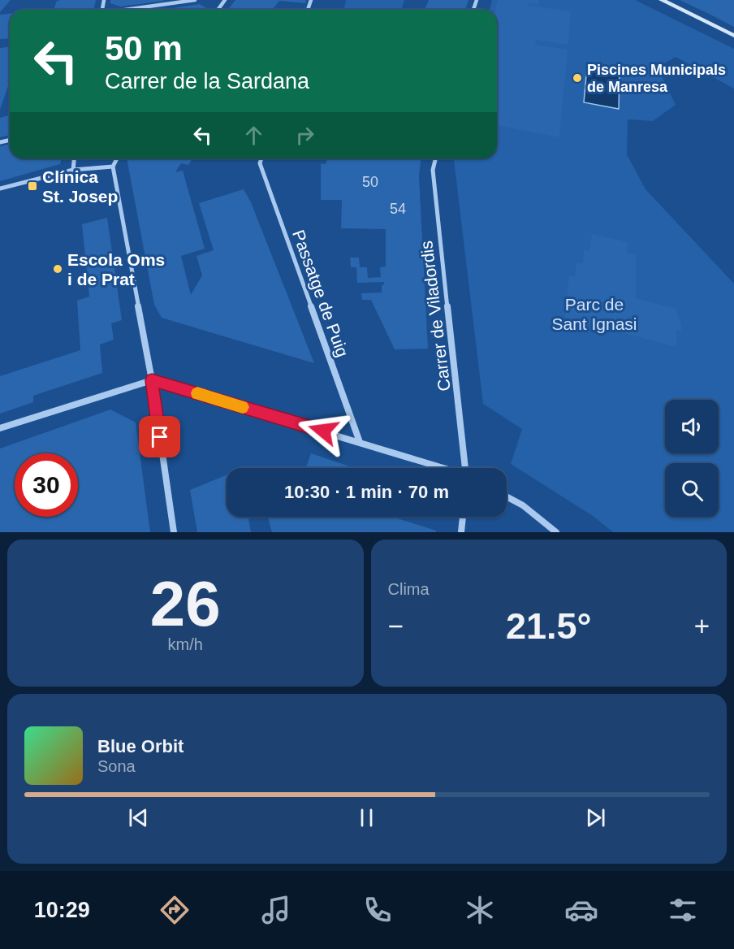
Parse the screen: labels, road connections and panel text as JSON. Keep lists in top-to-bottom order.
{
  "streets": {
    "street": ["Passatge de Puig", "Carrer de Viladordis"]
  },
  "parks": ["Parc de Sant Ignasi"],
  "places": {
    "other": ["Piscines Municipals de Manresa", "Escola Oms i de Prat"],
    "transit": ["Clínica St. Josep"]
  },
  "house_numbers": ["50", "54"],
  "page": {
    "turn": ["50 m", "Carrer de la Sardana"],
    "limit": "30",
    "trip": "10:30 · 1 min · 70 m",
    "tile": [
      ["26", "km/h"],
      "Clima"
    ],
    "heat": ["−", "21.5°", "+"],
    "song": ["Blue Orbit", "Sona"],
    "tabs": "10:29"
  }
}
